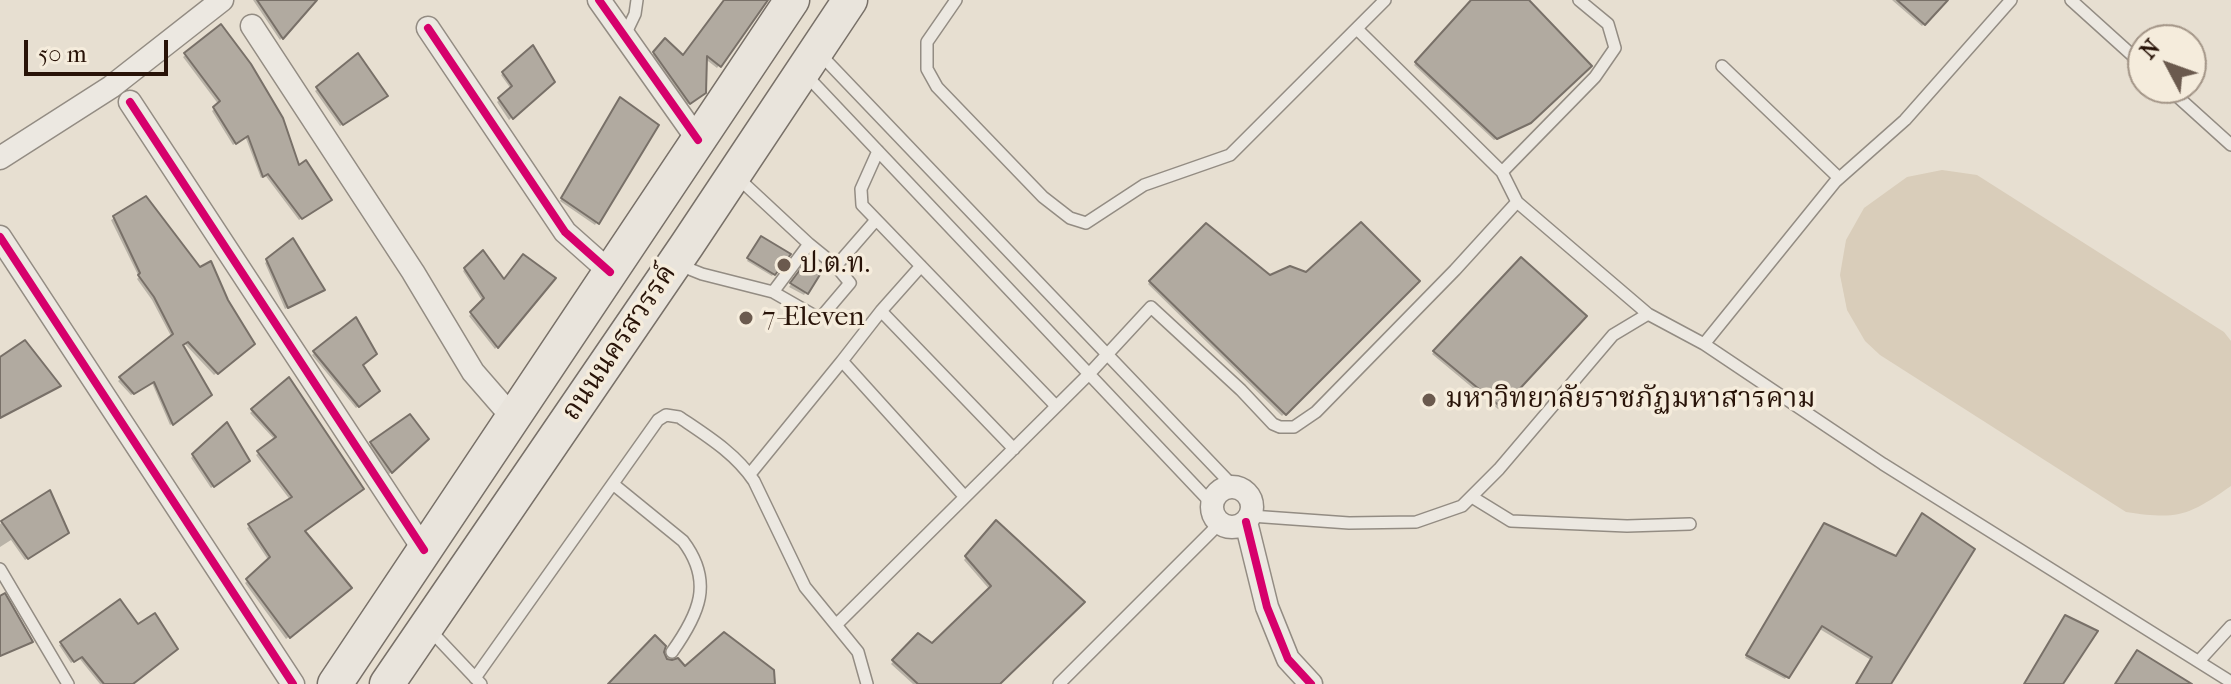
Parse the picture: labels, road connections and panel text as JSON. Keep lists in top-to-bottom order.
{
  "streets": {
    "main road": ["ถนนนครสวรรค์"]
  },
  "places": ["ป.ต.ท.", "7-Eleven", "มหาวิทยาลัยราชภัฏมหาสารคาม"],
  "scale_bar": "50 m",
  "north": "top left"
}
